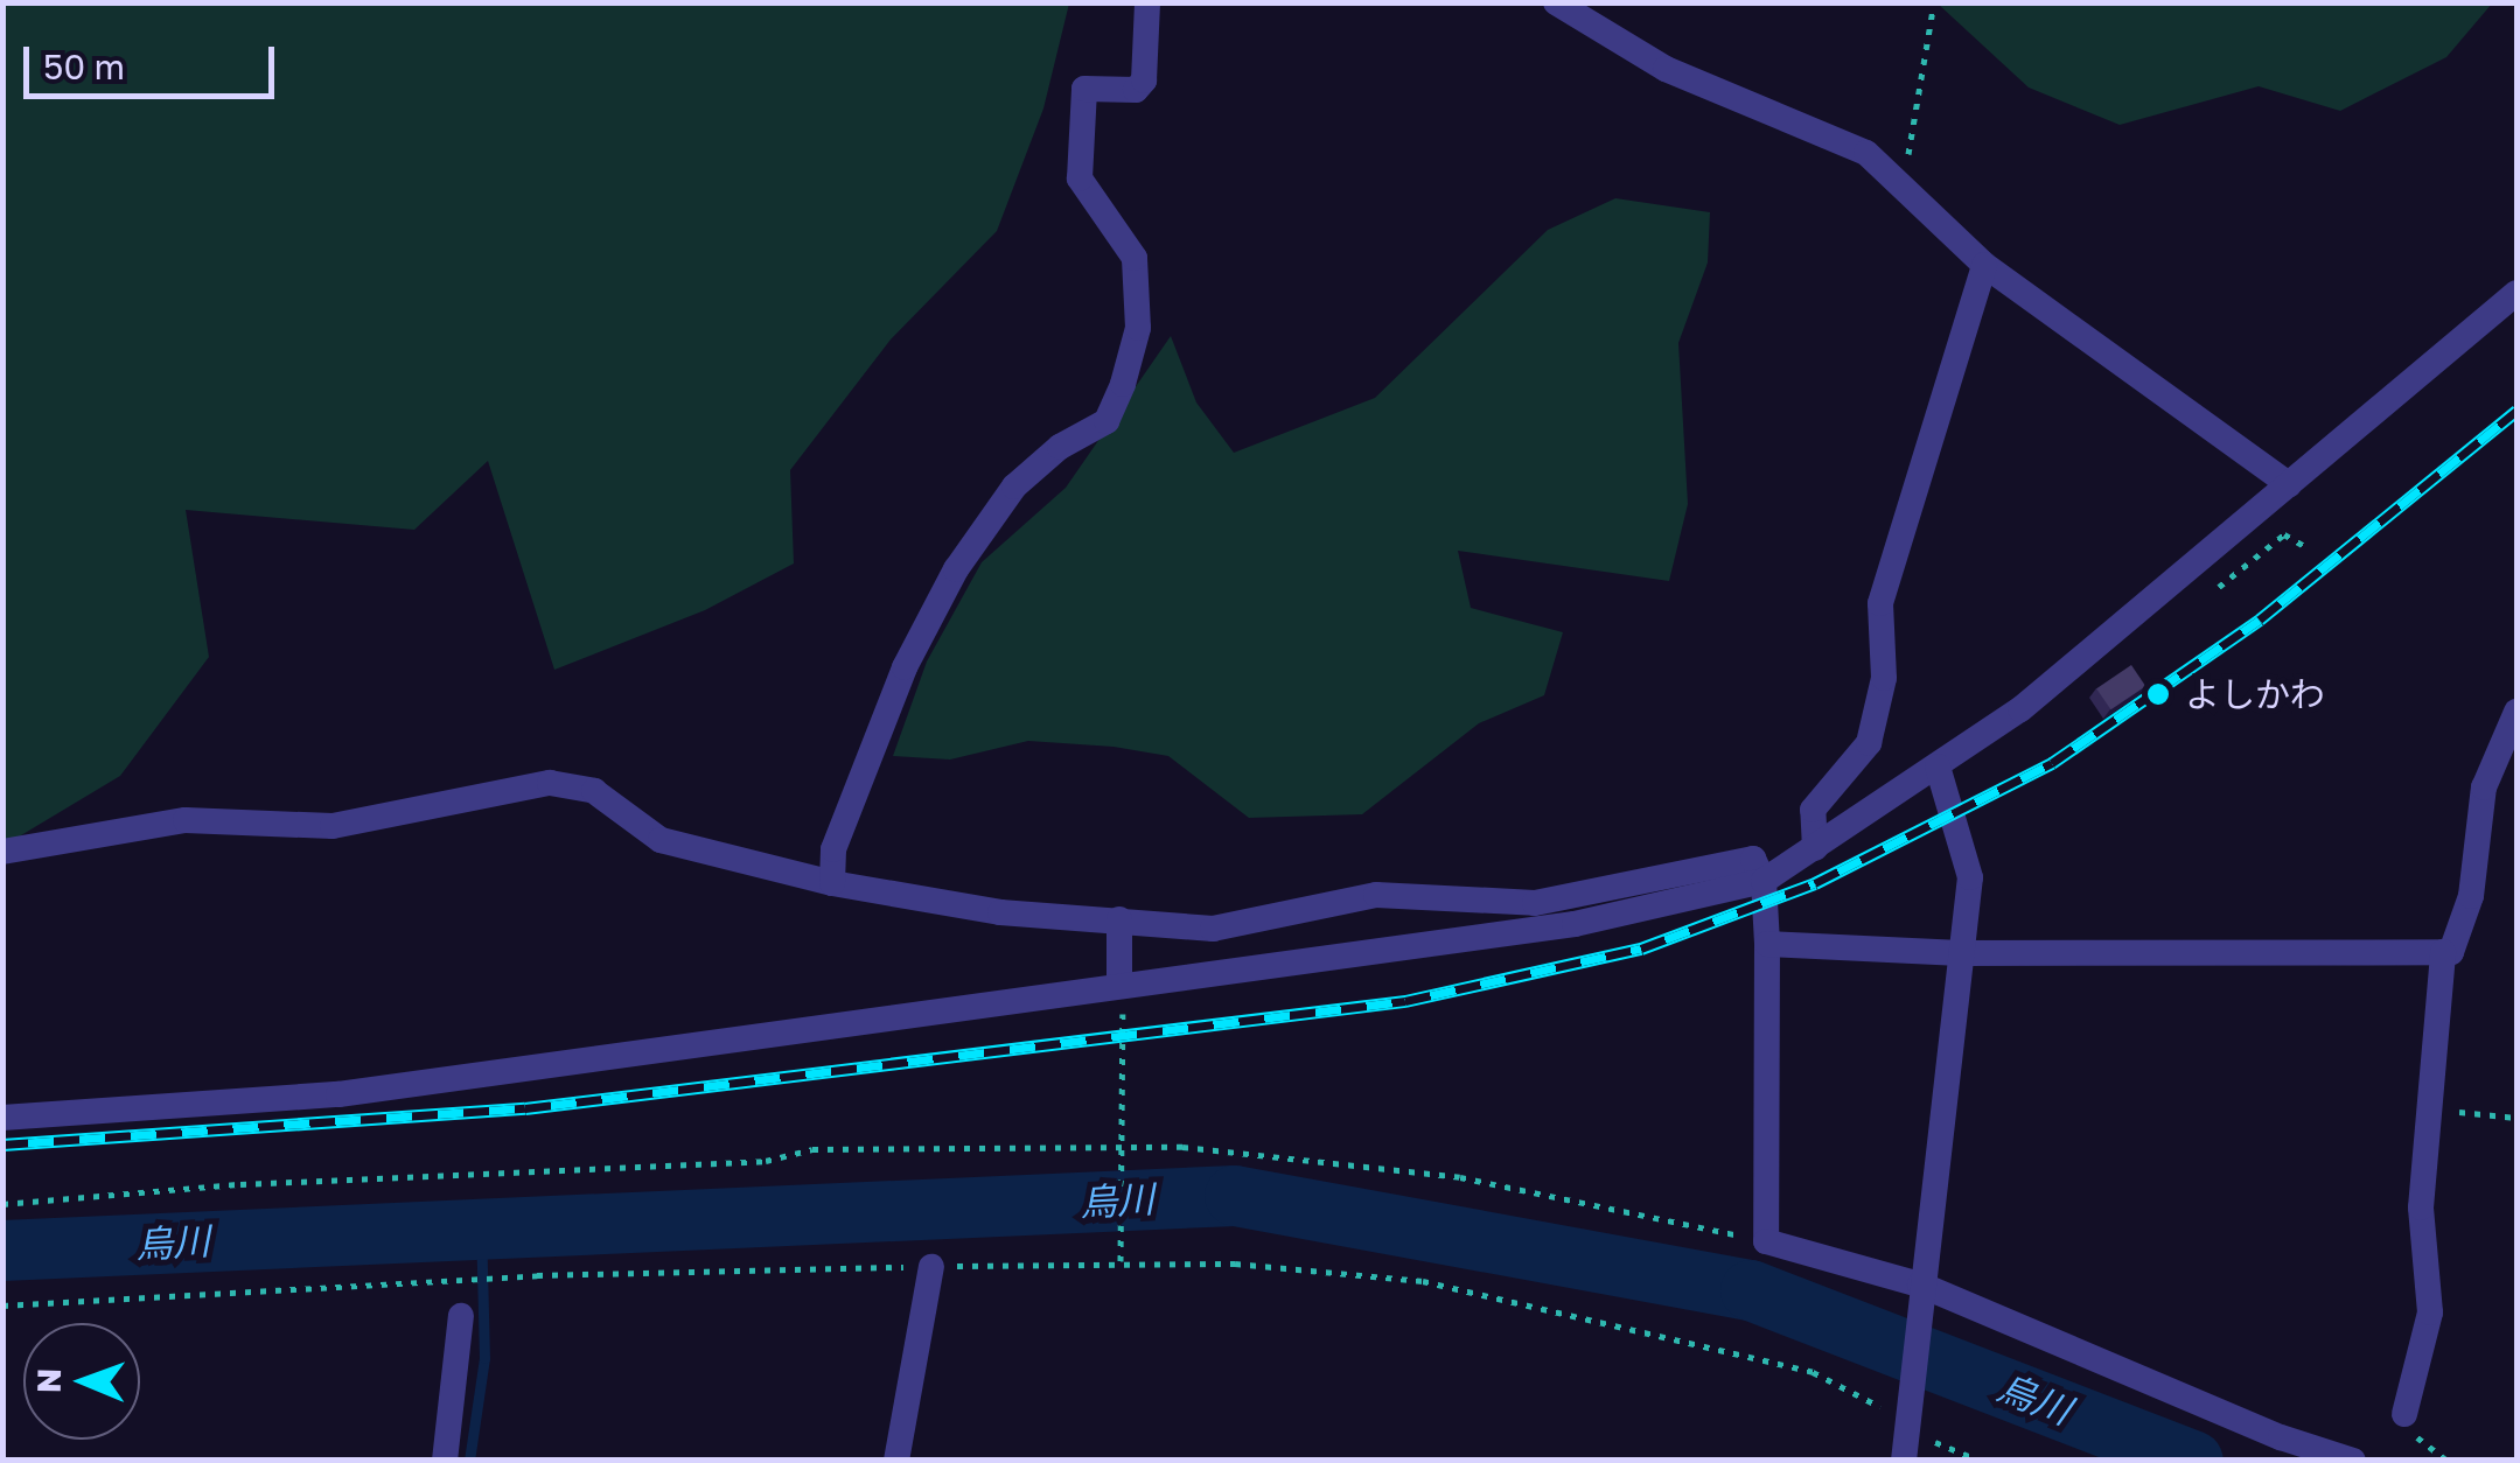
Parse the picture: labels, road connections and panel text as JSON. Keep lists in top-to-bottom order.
{
  "water": ["烏川"],
  "places": ["よしかわ"],
  "scale_bar": "50 m",
  "north": "left"
}
